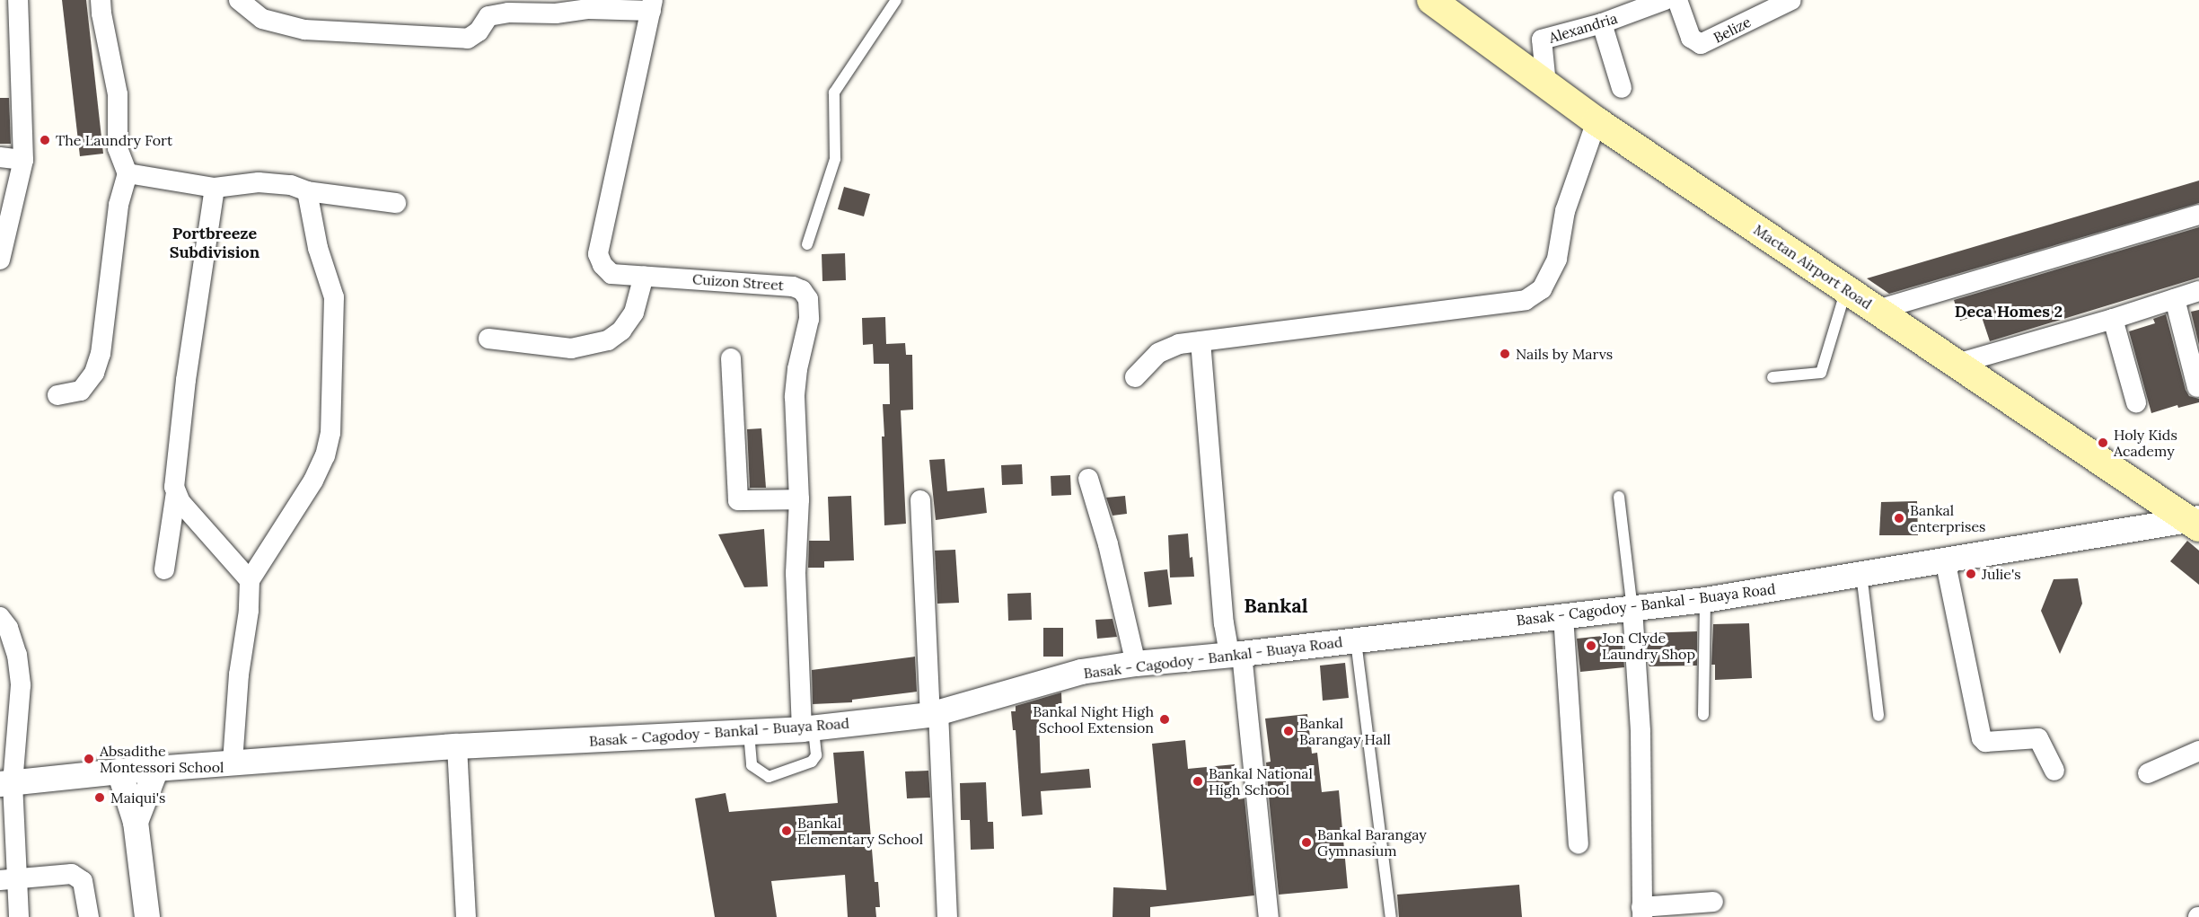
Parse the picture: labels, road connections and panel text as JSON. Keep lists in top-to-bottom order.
{
  "streets": {
    "main road": ["Mactan Airport Road"],
    "street": [
      "Alexandria",
      "Belize",
      "Cuizon Street",
      "Basak - Cagodoy - Bankal - Buaya Road"
    ]
  },
  "crossings": [
    ["Alexandria", "Mactan Airport Road"],
    ["Mactan Airport Road", "Basak - Cagodoy - Bankal - Buaya Road"],
    ["Cuizon Street", "Basak - Cagodoy - Bankal - Buaya Road"]
  ],
  "districts": ["Portbreeze Subdivision", "Deca Homes 2", "Bankal"],
  "places": [
    "The Laundry Fort",
    "Nails by Marvs",
    "Holy Kids Academy",
    "Bankal enterprises",
    "Julie's",
    "Jon Clyde Laundry Shop",
    "Bankal Night High School Extension",
    "Bankal Barangay Hall",
    "Absadithe Montessori School",
    "Bankal National High School",
    "Maiqui's",
    "Bankal Elementary School",
    "Bankal Barangay Gymnasium"
  ]
}
